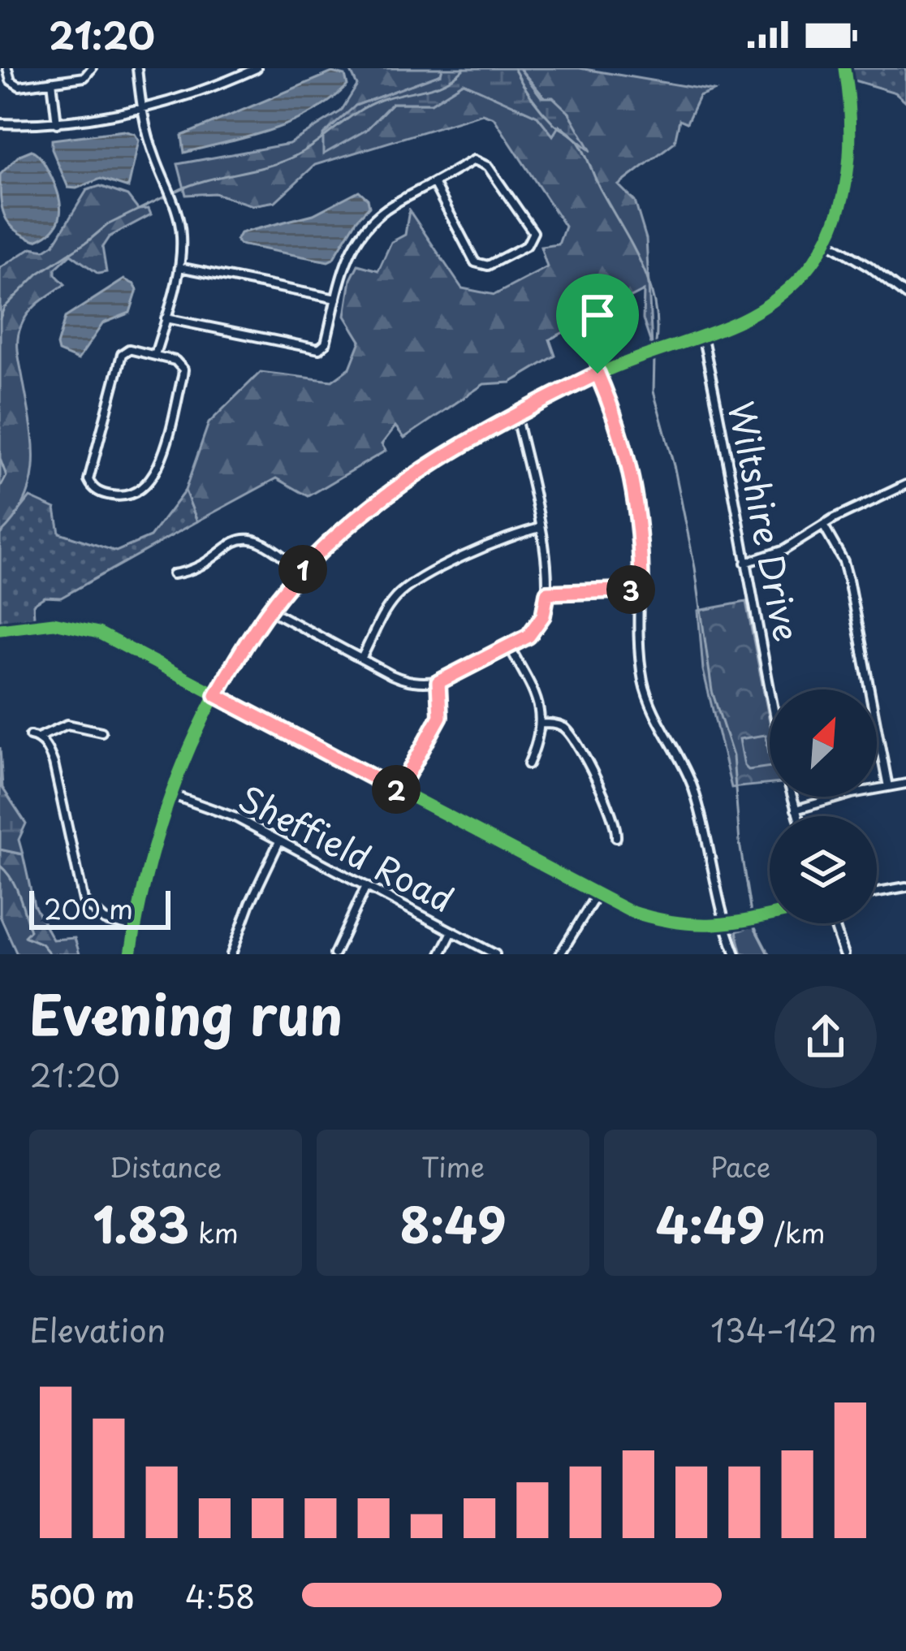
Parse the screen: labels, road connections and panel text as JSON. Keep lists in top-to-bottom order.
{
  "streets": {
    "street": ["Wiltshire Drive", "Sheffield Road"]
  },
  "scale_bar": "200 m",
  "north": "top right",
  "page": {
    "status": "21:20",
    "pins": ["1", "3", "2"],
    "scale": "200 m",
    "heading": ["Evening run", "21:20"],
    "stats": [
      ["Distance", "1.83 km"],
      ["Time", "8:49"],
      ["Pace", "4:49 /km"]
    ],
    "chart": ["Elevation", "134–142 m"],
    "list": [
      {
        "name": "500 m",
        "note": "4:58"
      }
    ]
  }
}
